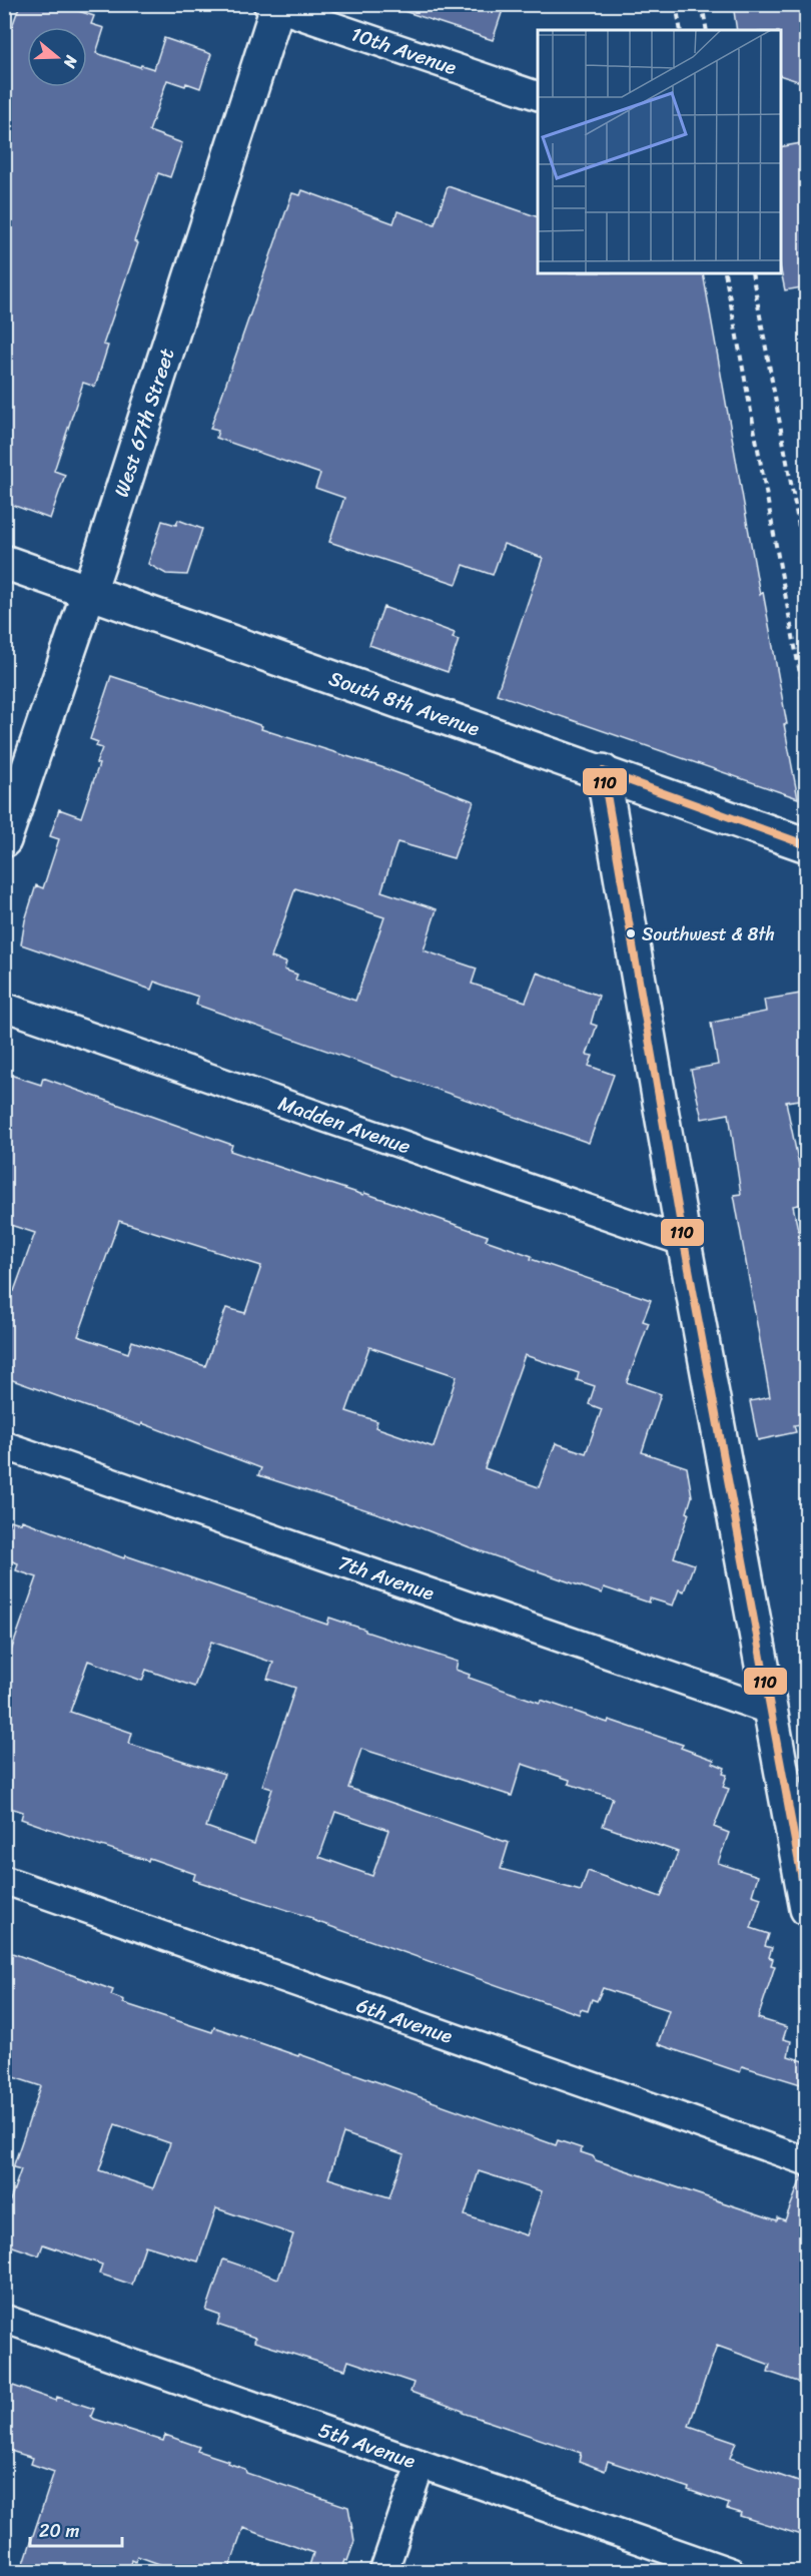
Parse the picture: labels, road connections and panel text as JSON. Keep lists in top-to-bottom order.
{
  "streets": {
    "street": [
      "10th Avenue",
      "West 67th Street",
      "South 8th Avenue",
      "Madden Avenue",
      "7th Avenue",
      "6th Avenue",
      "5th Avenue"
    ]
  },
  "crossings": [
    ["10th Avenue", "West 67th Street"],
    ["West 67th Street", "South 8th Avenue"]
  ],
  "places": ["Southwest & 8th"],
  "lines": ["transit line 110"],
  "scale_bar": "20 m",
  "north": "right"
}
